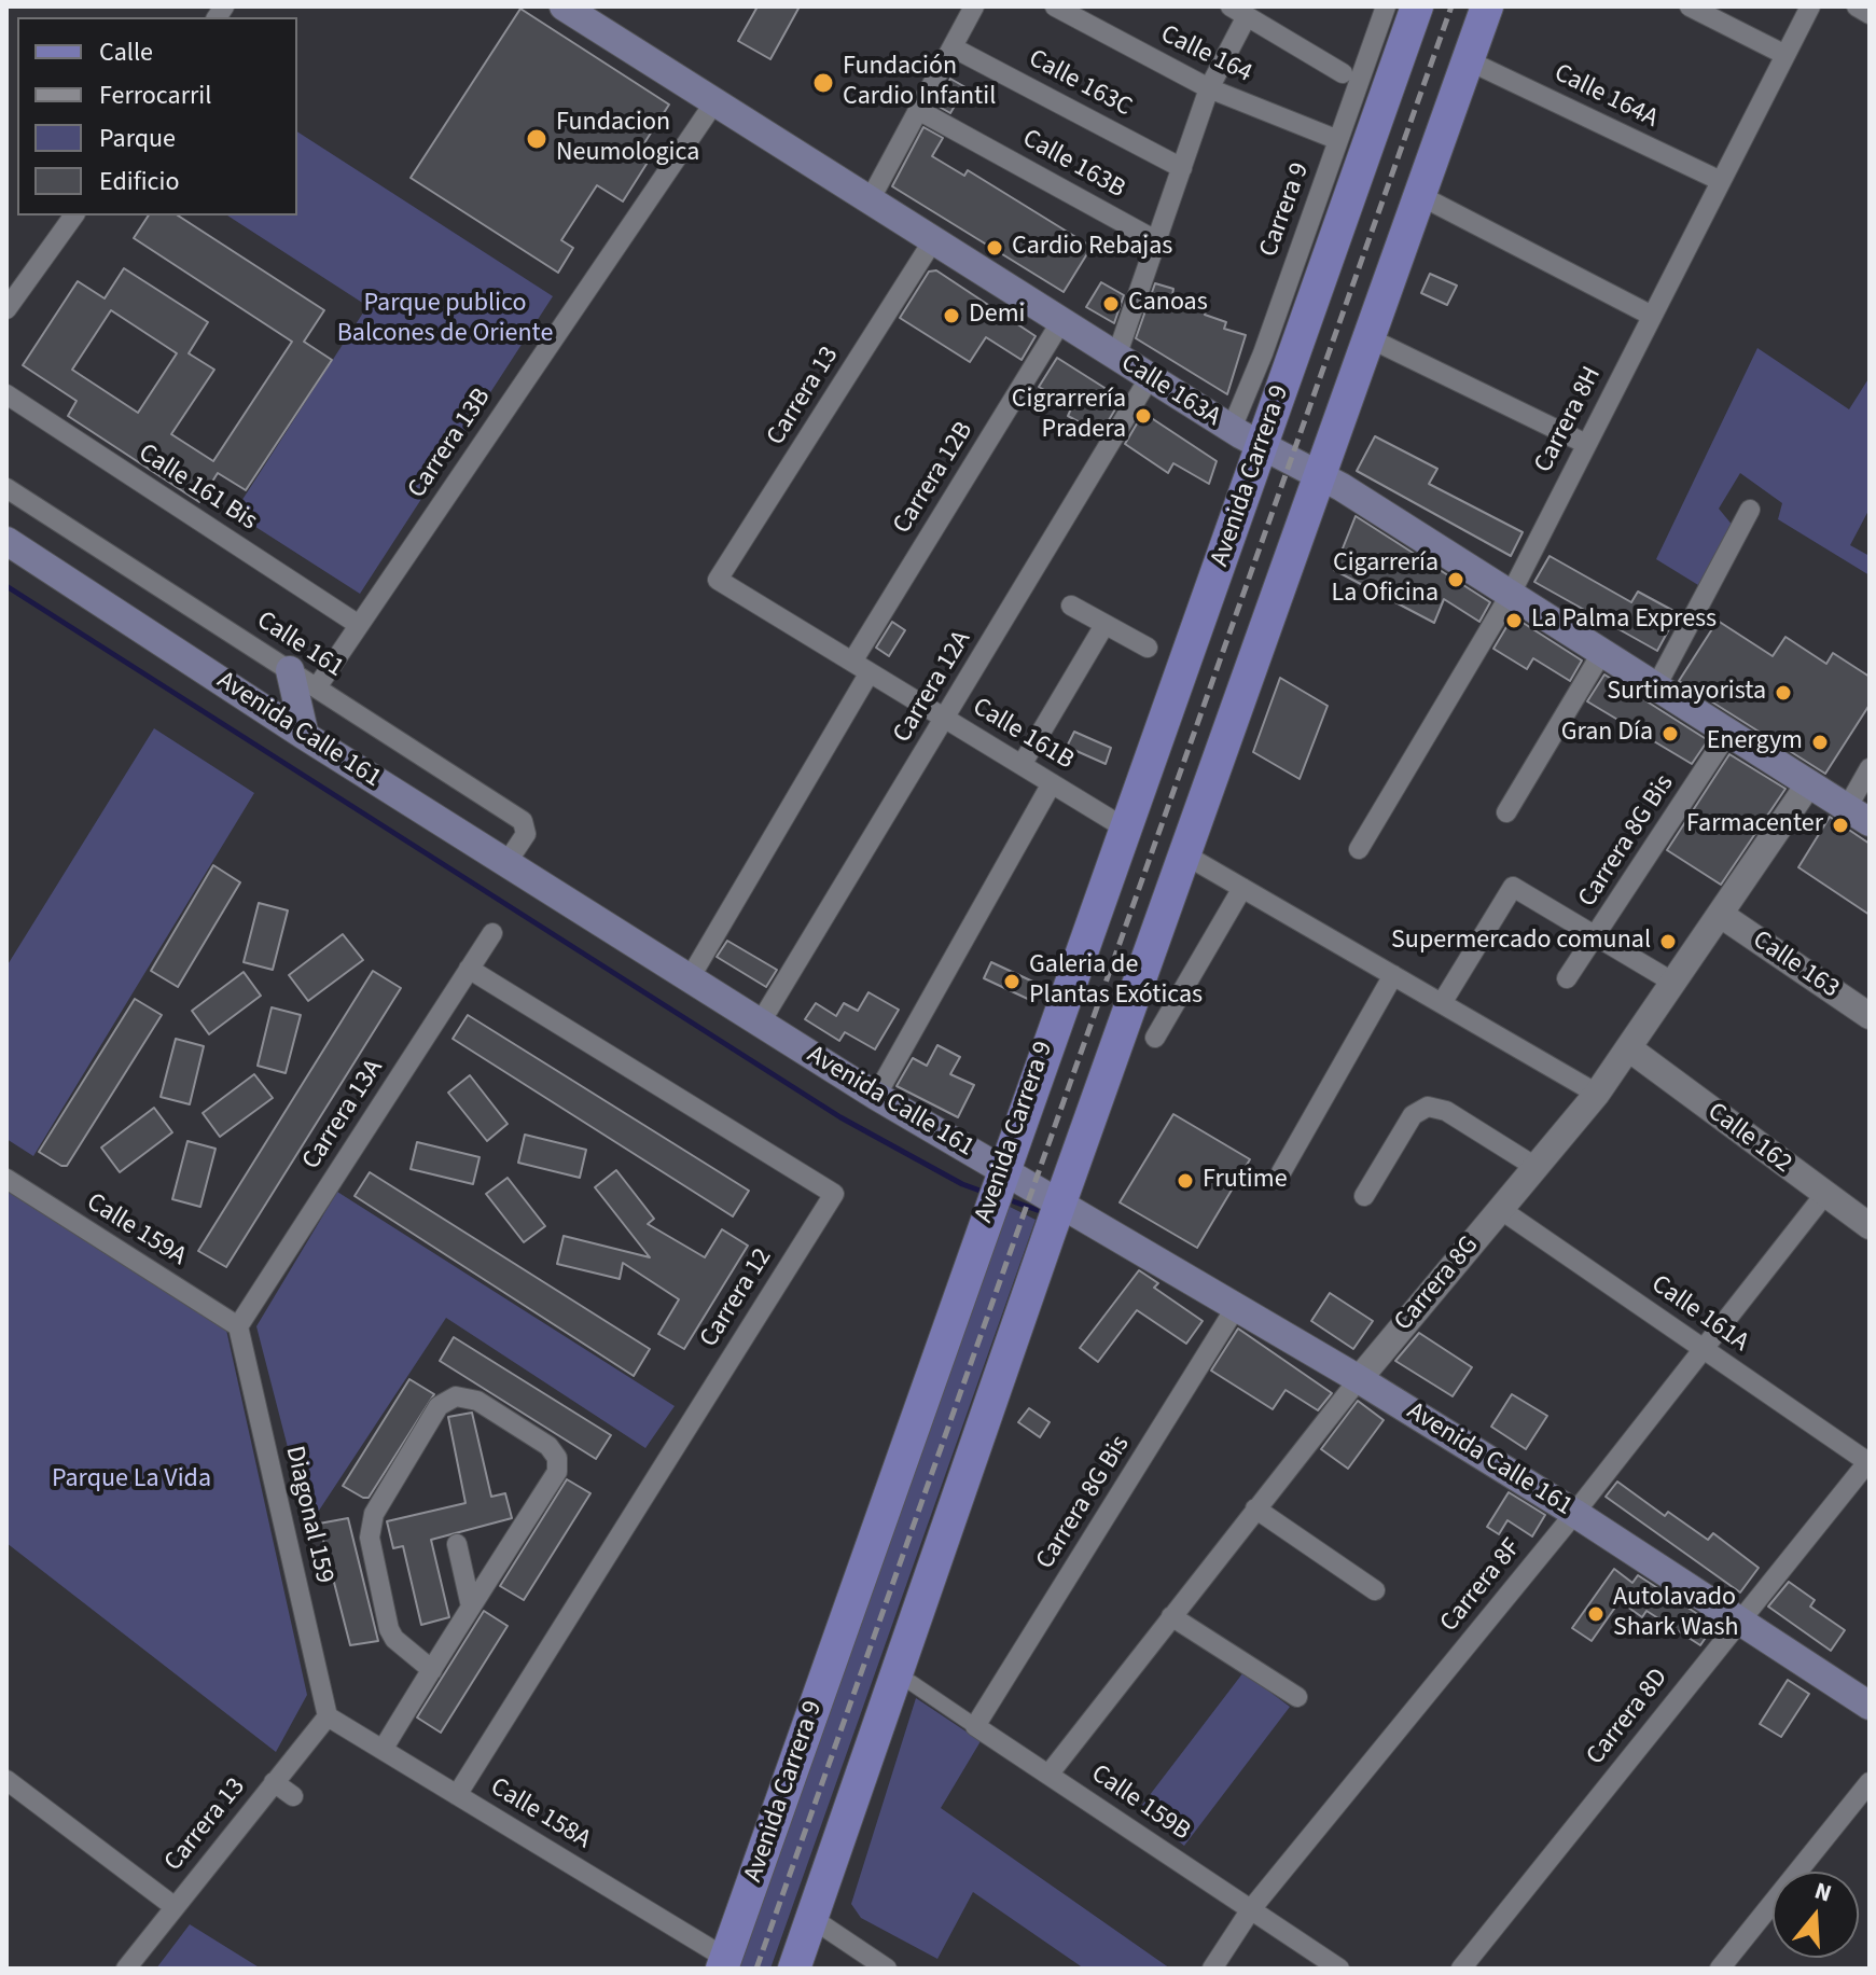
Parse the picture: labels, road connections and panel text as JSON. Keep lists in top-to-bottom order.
{
  "streets": {
    "main road": ["Calle 163A", "Avenida Carrera 9", "Avenida Calle 161"],
    "street": [
      "Calle 164",
      "Calle 163C",
      "Calle 164A",
      "Calle 163B",
      "Carrera 9",
      "Carrera 13",
      "Carrera 8H",
      "Carrera 13B",
      "Carrera 12B",
      "Calle 161 Bis",
      "Calle 161",
      "Carrera 12A",
      "Calle 161B",
      "Carrera 8G Bis",
      "Calle 163",
      "Carrera 13A",
      "Calle 162",
      "Calle 159A",
      "Carrera 8G",
      "Carrera 12",
      "Calle 161A",
      "Diagonal 159",
      "Carrera 8F",
      "Carrera 8D",
      "Calle 159B",
      "Calle 158A"
    ]
  },
  "crossings": [
    ["Calle 164", "Carrera 9"],
    ["Calle 164A", "Carrera 8H"],
    ["Carrera 9", "Calle 163A"],
    ["Calle 163A", "Carrera 13"],
    ["Calle 163A", "Carrera 8H"],
    ["Calle 163A", "Carrera 13B"],
    ["Calle 163A", "Avenida Carrera 9"],
    ["Calle 163A", "Carrera 12B"],
    ["Calle 163A", "Carrera 12A"],
    ["Calle 163A", "Carrera 8G Bis"],
    ["Calle 163A", "Carrera 8G"],
    ["Carrera 13", "Calle 161B"],
    ["Carrera 13", "Diagonal 159"],
    ["Carrera 13", "Calle 158A"],
    ["Carrera 13B", "Calle 161 Bis"],
    ["Carrera 13B", "Calle 161"],
    ["Avenida Carrera 9", "Avenida Calle 161"],
    ["Avenida Carrera 9", "Calle 161B"],
    ["Avenida Carrera 9", "Calle 158A"],
    ["Carrera 12B", "Calle 161B"],
    ["Calle 161", "Avenida Calle 161"],
    ["Carrera 12A", "Avenida Calle 161"],
    ["Carrera 12A", "Calle 161B"],
    ["Avenida Calle 161", "Carrera 8G Bis"],
    ["Avenida Calle 161", "Carrera 8G"],
    ["Avenida Calle 161", "Carrera 8F"],
    ["Avenida Calle 161", "Carrera 8D"],
    ["Carrera 8G Bis", "Calle 159B"],
    ["Calle 163", "Carrera 8G"],
    ["Carrera 13A", "Calle 159A"],
    ["Carrera 13A", "Carrera 12"],
    ["Carrera 13A", "Diagonal 159"],
    ["Calle 162", "Carrera 8G"],
    ["Calle 162", "Carrera 8F"],
    ["Calle 159A", "Diagonal 159"],
    ["Carrera 8G", "Calle 161A"],
    ["Carrera 8G", "Calle 159B"],
    ["Carrera 12", "Calle 158A"],
    ["Calle 161A", "Carrera 8F"],
    ["Calle 161A", "Carrera 8D"],
    ["Diagonal 159", "Calle 158A"],
    ["Carrera 8F", "Calle 159B"]
  ],
  "parks": ["Parque publico Balcones de Oriente", "Parque La Vida"],
  "places": [
    "Fundación Cardio Infantil",
    "Fundacion Neumologica",
    "Cardio Rebajas",
    "Canoas",
    "Demi",
    "Cigrarrería Pradera",
    "Cigarrería La Oficina",
    "La Palma Express",
    "Surtimayorista",
    "Gran Día",
    "Energym",
    "Farmacenter",
    "Supermercado comunal",
    "Galeria de Plantas Exóticas",
    "Frutime",
    "Autolavado Shark Wash"
  ],
  "legend": [
    "Calle",
    "Ferrocarril",
    "Parque",
    "Edificio"
  ],
  "north": "top"
}
